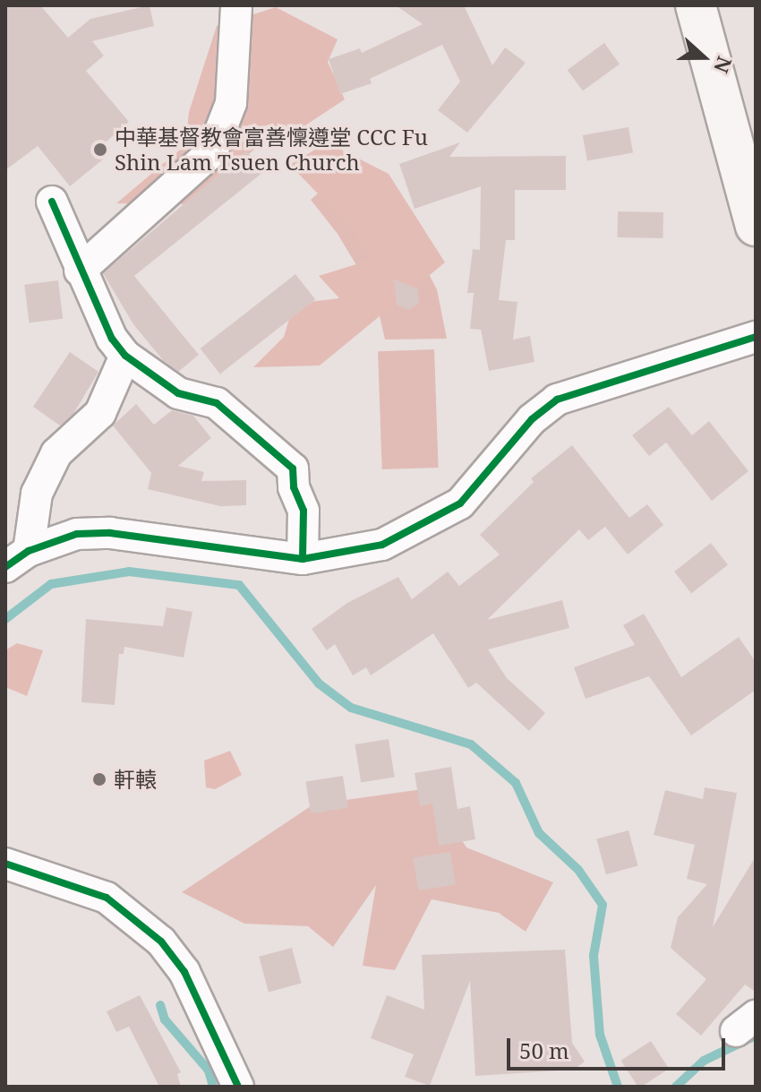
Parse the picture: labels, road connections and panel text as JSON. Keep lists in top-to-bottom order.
{
  "places": ["中華基督教會富善懍遵堂 CCC Fu Shin Lam Tsuen Church", "軒轅"],
  "scale_bar": "50 m",
  "north": "right"
}
